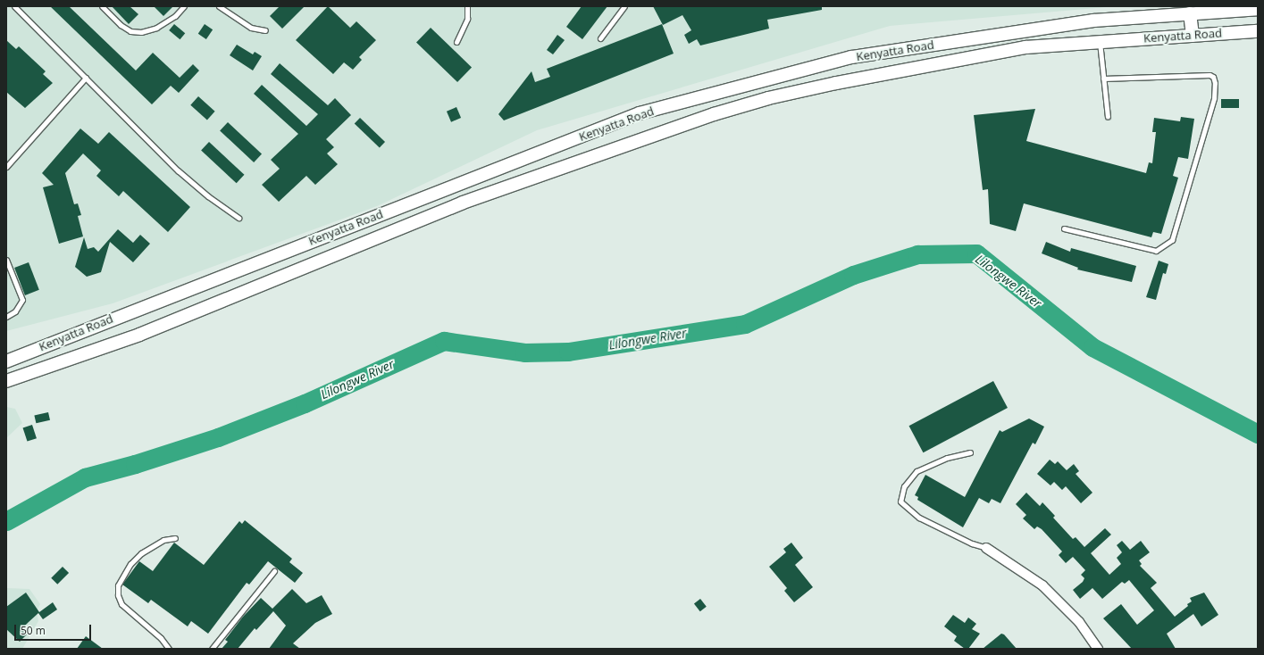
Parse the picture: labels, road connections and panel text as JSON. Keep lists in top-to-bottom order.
{
  "streets": {
    "main road": ["Kenyatta Road"]
  },
  "water": ["Lilongwe River"],
  "scale_bar": "50 m"
}
